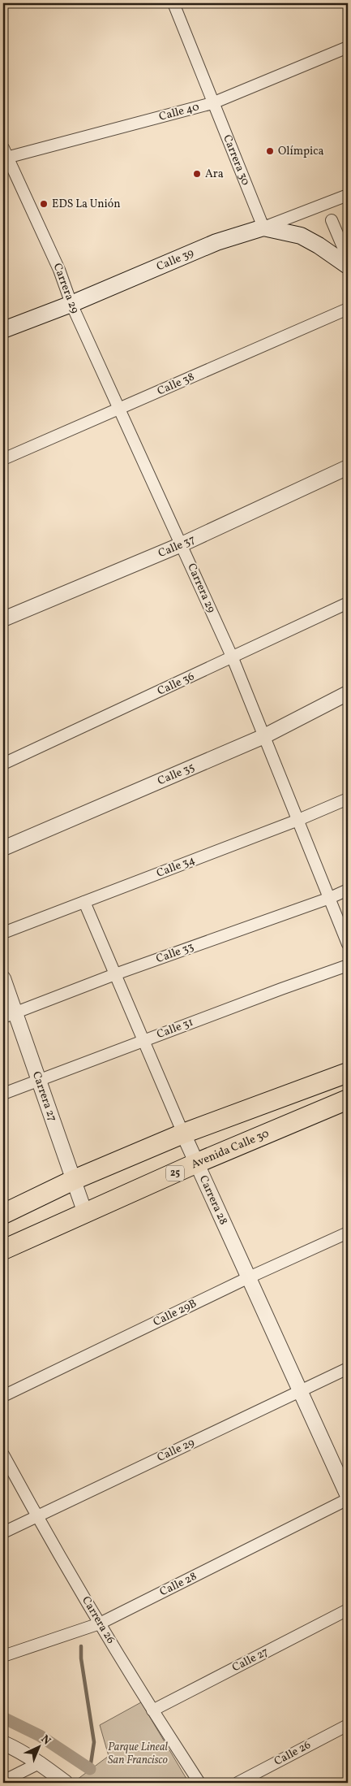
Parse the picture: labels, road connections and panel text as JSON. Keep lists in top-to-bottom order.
{
  "streets": {
    "highway": ["Avenida Calle 30", "25"],
    "main road": ["Calle 39"],
    "street": [
      "Calle 40",
      "Carrera 30",
      "Carrera 29",
      "Calle 38",
      "Calle 37",
      "Calle 36",
      "Calle 35",
      "Calle 34",
      "Calle 33",
      "Calle 31",
      "Carrera 27",
      "Carrera 28",
      "Calle 29B",
      "Calle 29",
      "Calle 28",
      "Carrera 26",
      "Calle 27",
      "Calle 26"
    ]
  },
  "crossings": [
    ["Calle 40", "Carrera 30"],
    ["Calle 40", "Carrera 29"],
    ["Carrera 30", "Calle 39"],
    ["Calle 39", "Carrera 29"],
    ["Carrera 29", "Calle 38"],
    ["Carrera 29", "Calle 37"],
    ["Carrera 29", "Calle 36"],
    ["Carrera 29", "Calle 35"],
    ["Carrera 29", "Calle 34"],
    ["Carrera 29", "Calle 33"],
    ["Calle 34", "Carrera 28"],
    ["Calle 33", "Carrera 27"],
    ["Calle 33", "Carrera 28"],
    ["Calle 31", "Carrera 27"],
    ["Calle 31", "Carrera 28"],
    ["Carrera 27", "Avenida Calle 30"],
    ["Avenida Calle 30", "Carrera 28"],
    ["Carrera 28", "Calle 29B"],
    ["Carrera 28", "Calle 29"],
    ["Calle 29", "Carrera 26"],
    ["Calle 28", "Carrera 26"],
    ["Carrera 26", "Calle 27"]
  ],
  "parks": ["Parque Lineal San Francisco"],
  "places": ["Olímpica", "Ara", "EDS La Unión"],
  "north": "top right"
}
